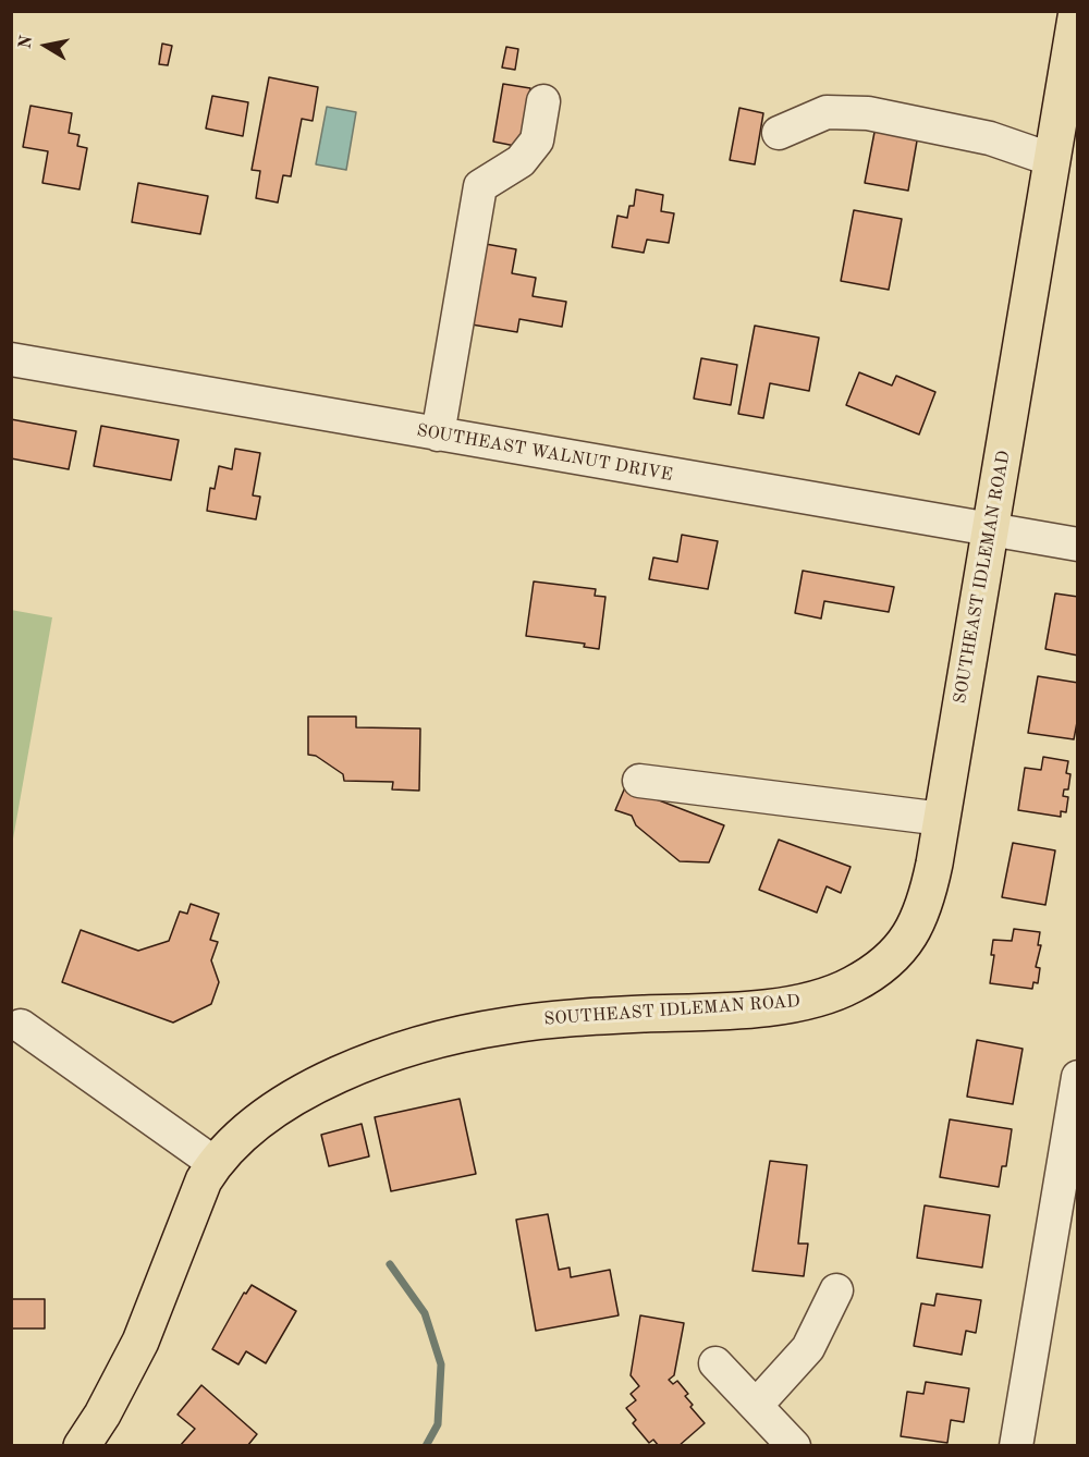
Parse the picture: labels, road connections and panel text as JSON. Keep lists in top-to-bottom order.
{
  "streets": {
    "main road": ["SOUTHEAST IDLEMAN ROAD"],
    "street": ["SOUTHEAST WALNUT DRIVE"]
  },
  "crossings": [
    ["SOUTHEAST WALNUT DRIVE", "SOUTHEAST IDLEMAN ROAD"]
  ],
  "north": "left"
}
